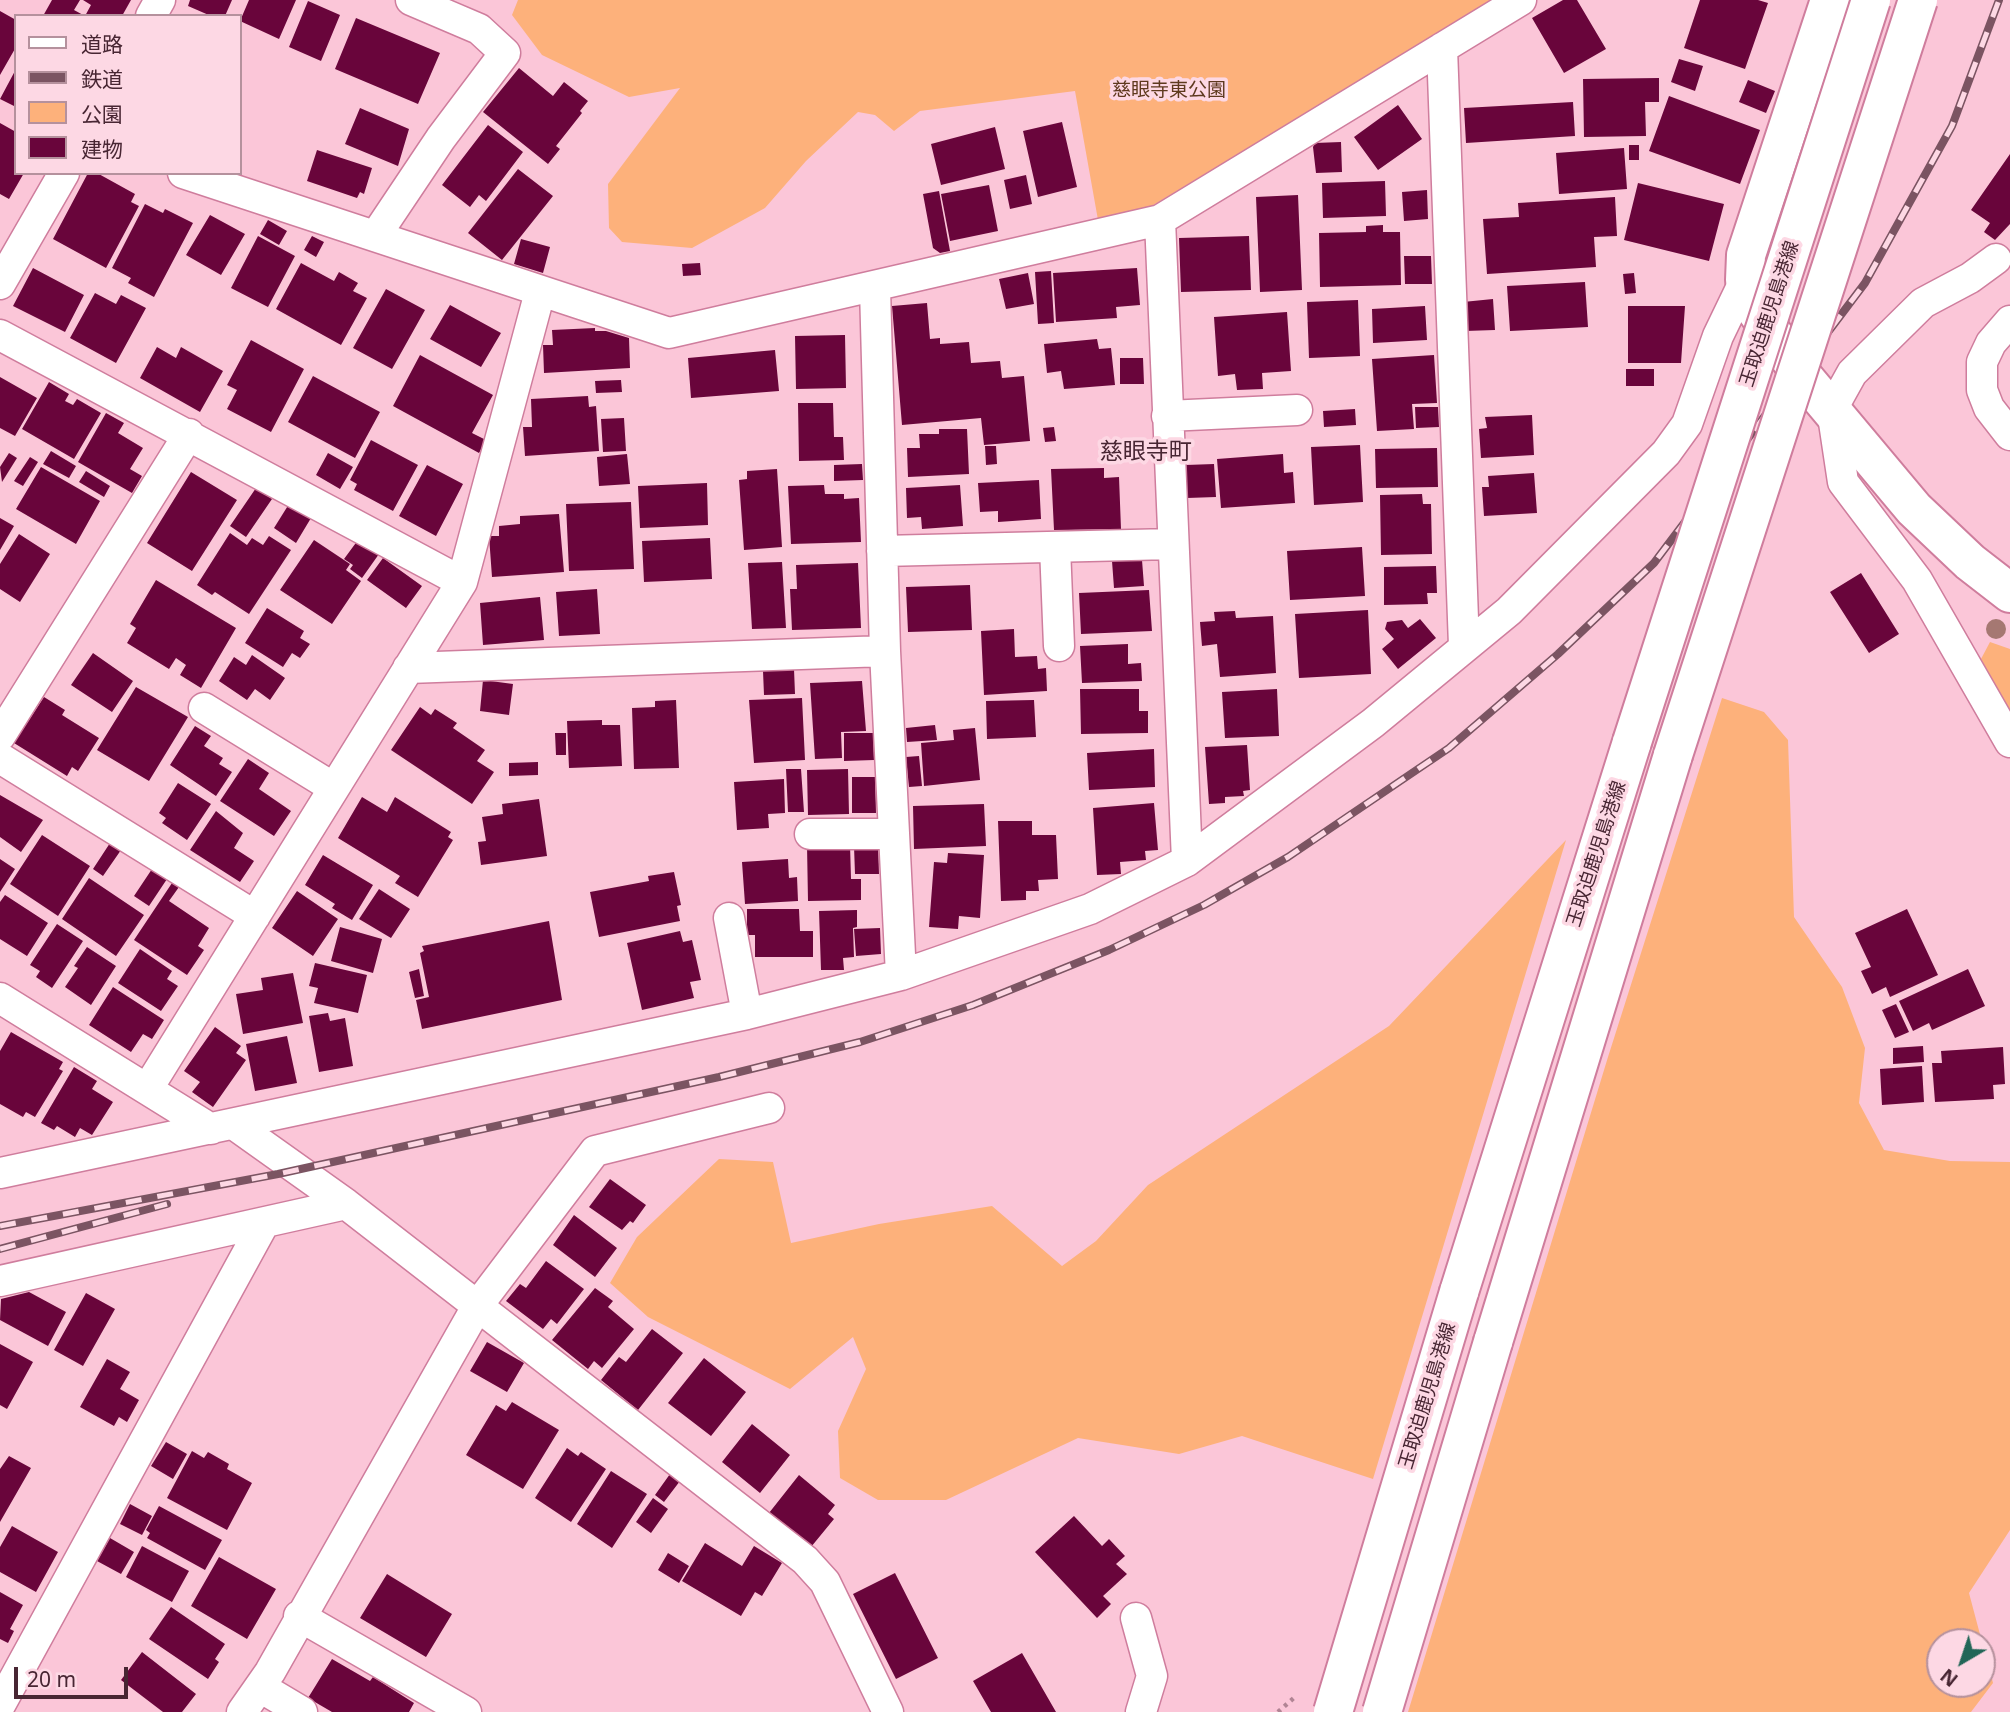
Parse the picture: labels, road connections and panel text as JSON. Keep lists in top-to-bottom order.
{
  "streets": {
    "main road": ["玉取迫鹿児島港線"]
  },
  "districts": ["慈眼寺町"],
  "parks": ["慈眼寺東公園"],
  "legend": [
    "道路",
    "鉄道",
    "公園",
    "建物"
  ],
  "scale_bar": "20 m",
  "north": "bottom left"
}
